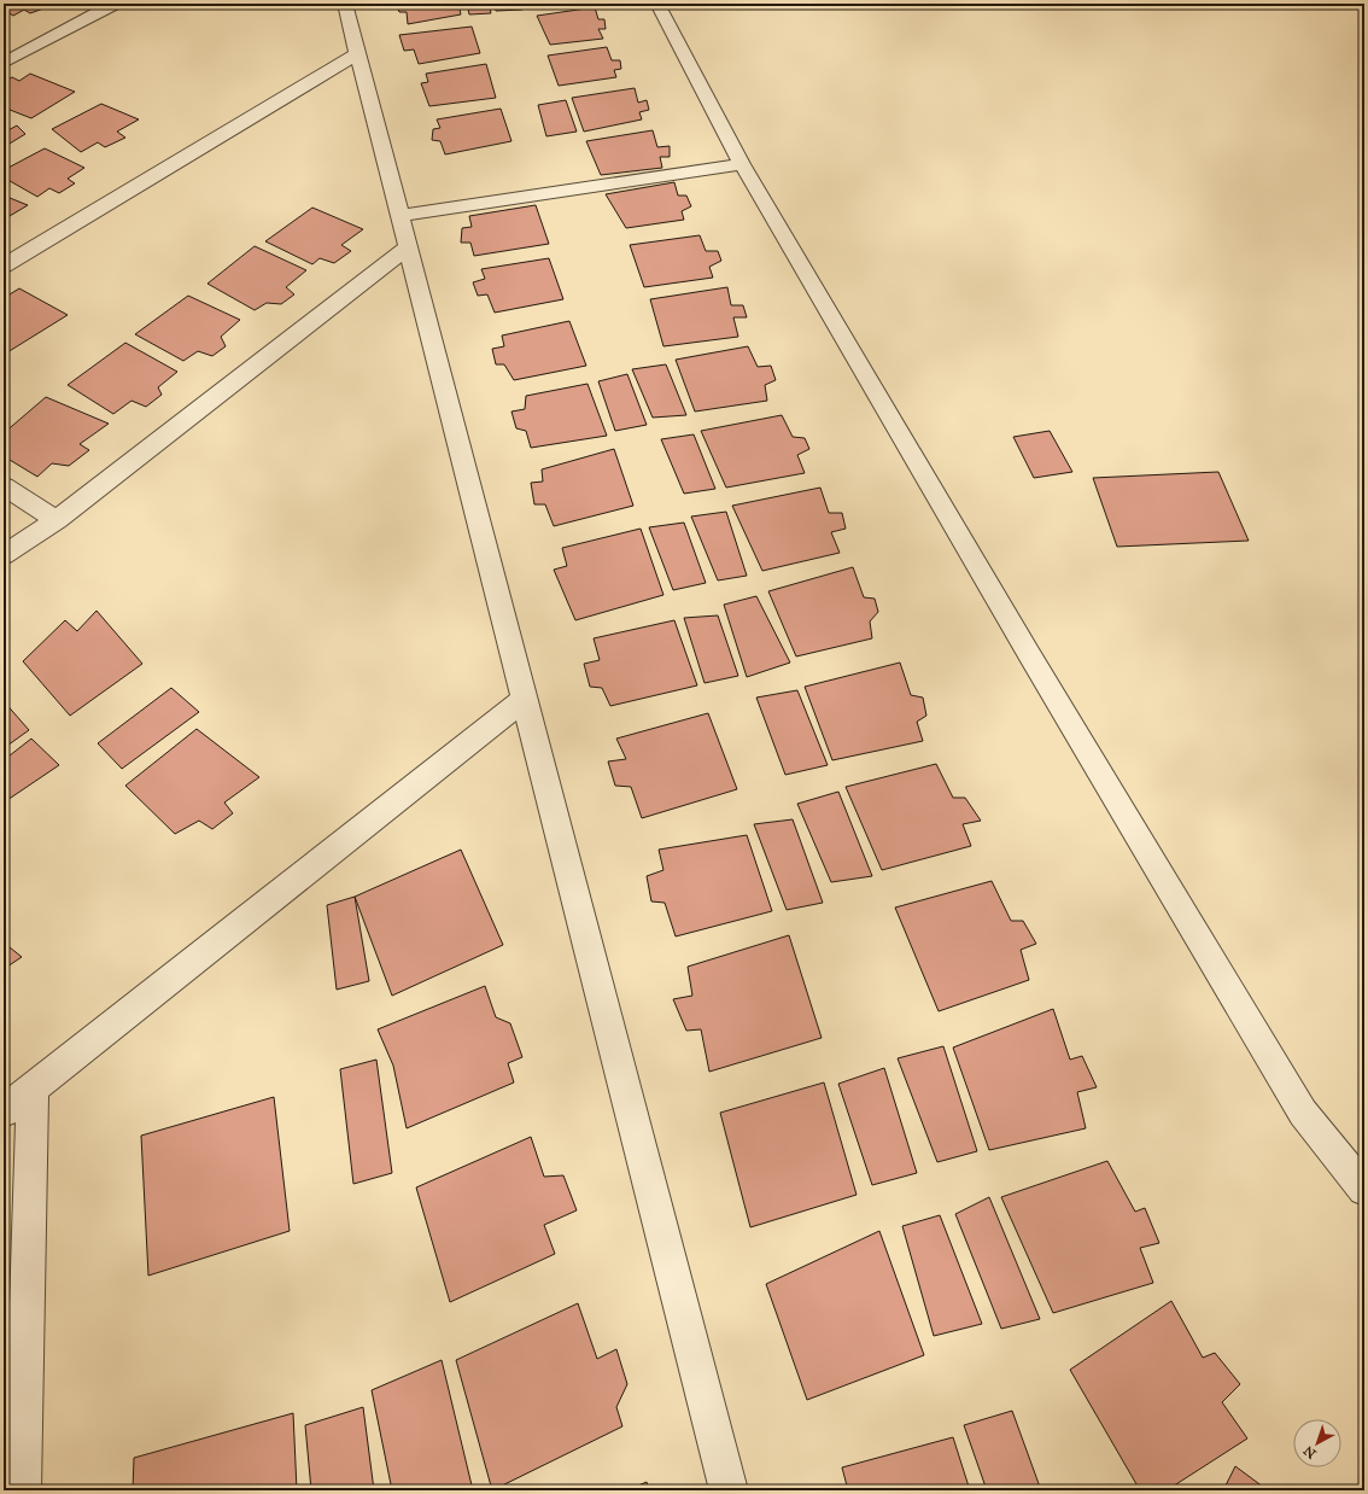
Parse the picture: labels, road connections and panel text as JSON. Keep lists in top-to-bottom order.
{
  "north": "bottom left"
}
